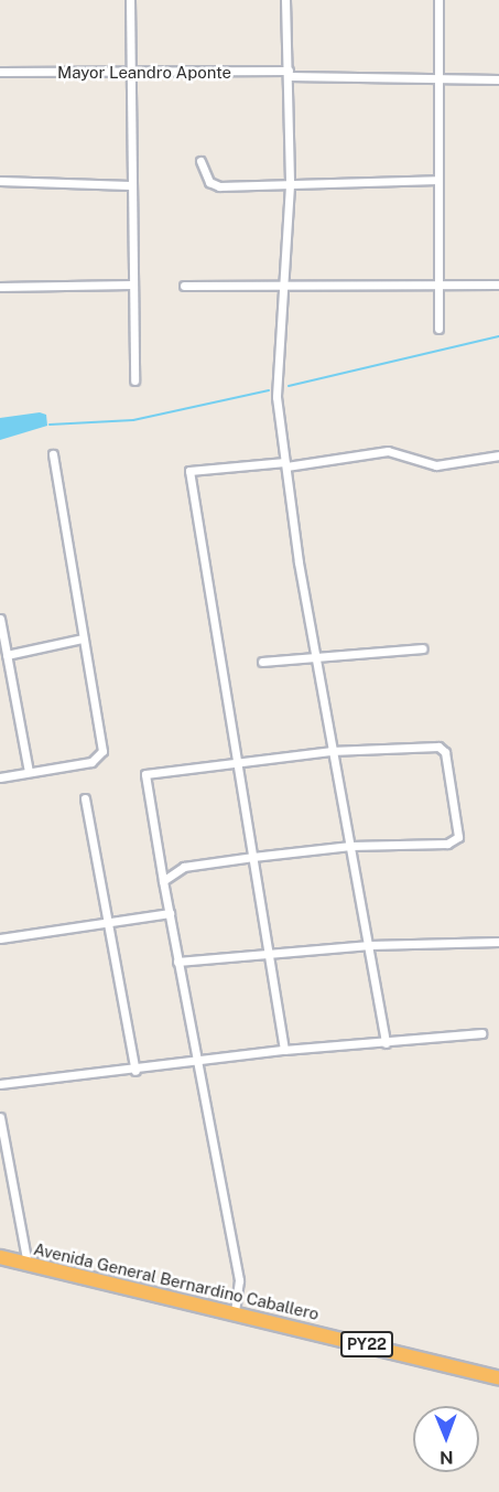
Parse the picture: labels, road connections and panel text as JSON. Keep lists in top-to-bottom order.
{
  "streets": {
    "highway": ["Avenida General Bernardino Caballero", "PY22"],
    "street": ["Mayor Leandro Aponte"]
  },
  "north": "bottom"
}
